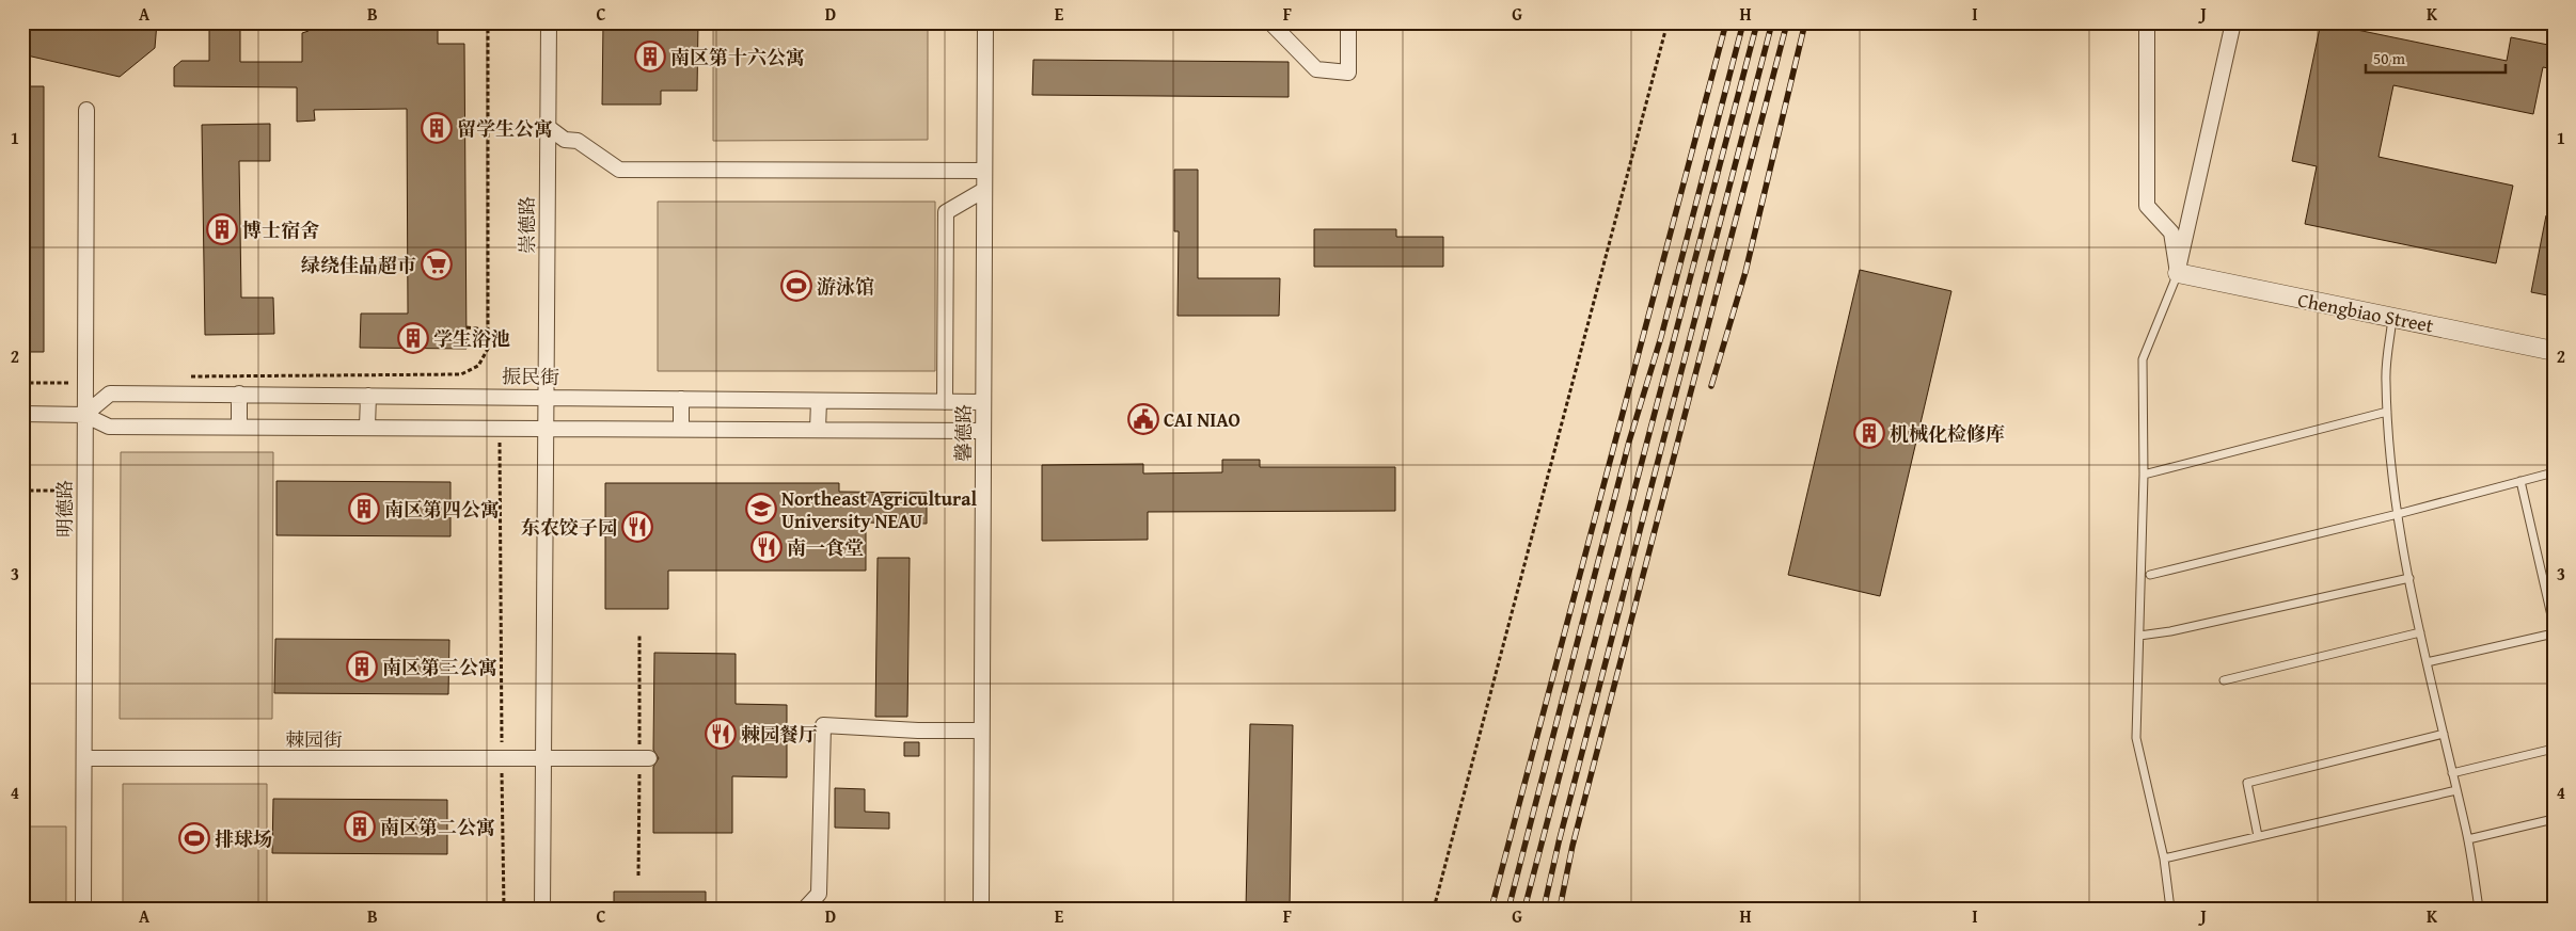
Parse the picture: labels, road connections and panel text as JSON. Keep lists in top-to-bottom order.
{
  "streets": {
    "street": [
      "崇德路",
      "Chengbiao Street",
      "振民街",
      "馨德路",
      "明德路",
      "棘园街"
    ]
  },
  "crossings": [
    ["崇德路", "振民街"],
    ["崇德路", "棘园街"],
    ["振民街", "馨德路"],
    ["振民街", "明德路"],
    ["明德路", "棘园街"]
  ],
  "places": {
    "building": [
      "南区第十六公寓",
      "留学生公寓",
      "博士宿舍",
      "学生浴池",
      "机械化检修库",
      "南区第四公寓",
      "南区第三公寓",
      "南区第二公寓"
    ],
    "supermarket": ["绿绕佳品超市"],
    "sports": ["游泳馆", "排球场"],
    "public building": ["CAI NIAO"],
    "school or university": ["Northeast Agricultural University NEAU"],
    "restaurant": ["东农饺子园", "南一食堂", "棘园餐厅"]
  },
  "scale_bar": "50 m",
  "grid": {
    "columns": [
      "A",
      "B",
      "C",
      "D",
      "E",
      "F",
      "G",
      "H",
      "I",
      "J",
      "K"
    ],
    "rows": [
      "1",
      "2",
      "3",
      "4"
    ]
  }
}
